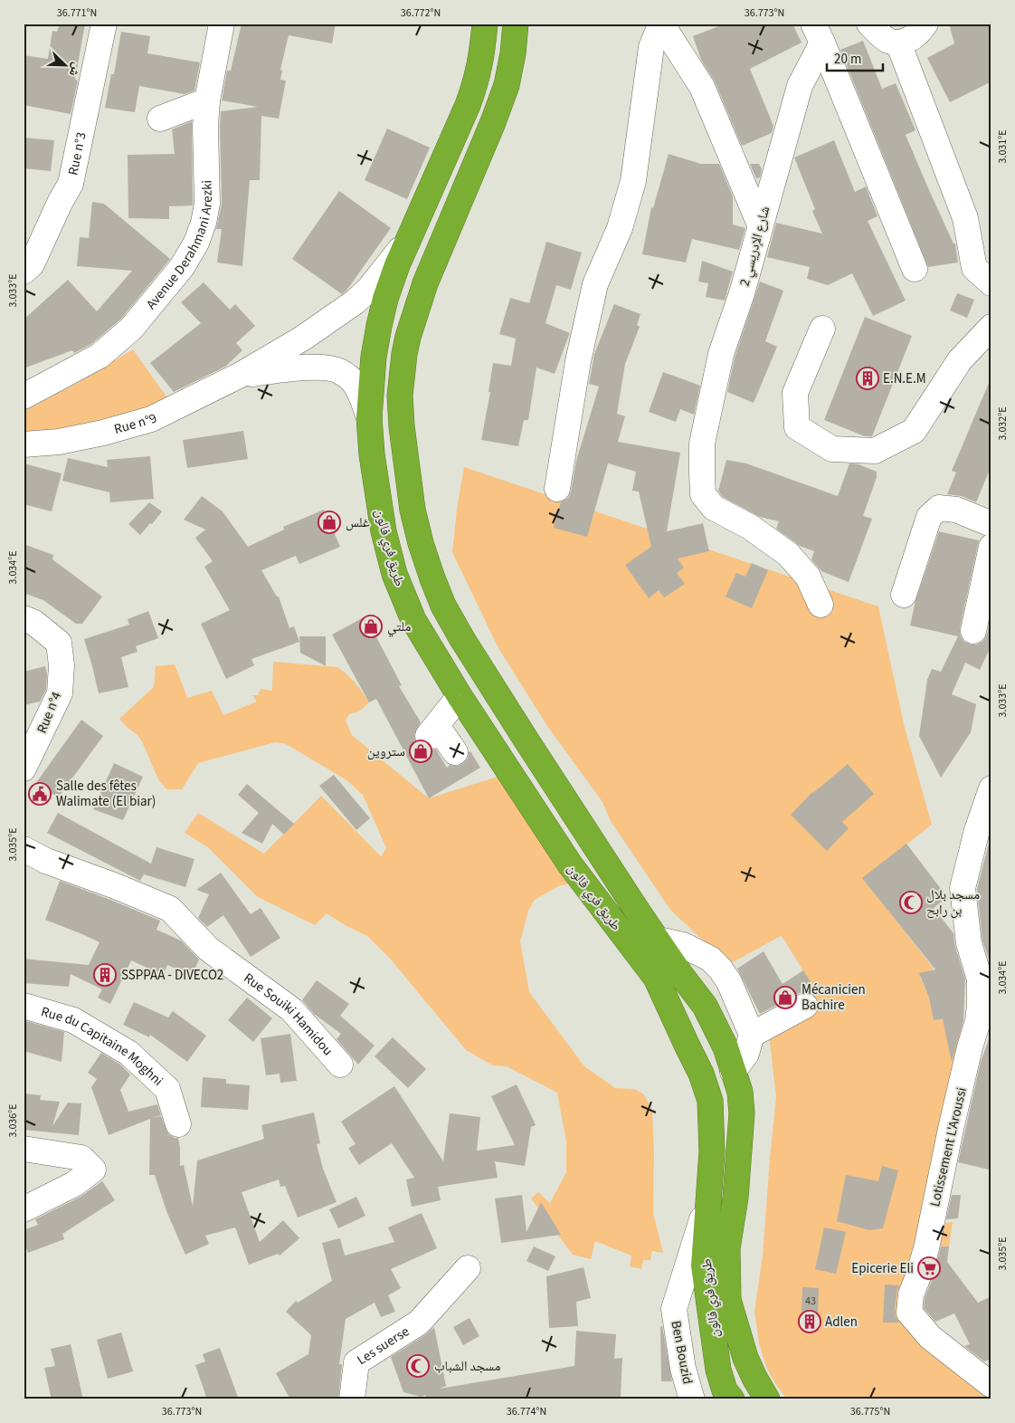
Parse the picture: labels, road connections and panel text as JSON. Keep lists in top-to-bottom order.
{
  "streets": {
    "highway": ["طريق فري فالون"],
    "street": [
      "Rue n°3",
      "Avenue Derahmani Arezki",
      "شارع الإدريسي 2",
      "Rue n°9",
      "Rue n°4",
      "Rue Souiki Hamidou",
      "Rue du Capitaine Moghni",
      "Lotissement L'Aroussi",
      "Les suerse",
      "Ben Bouzid"
    ]
  },
  "crossings": [
    ["Rue n°9", "طريق فري فالون"],
    ["طريق فري فالون", "Ben Bouzid"]
  ],
  "places": {
    "building": ["E.N.E.M", "SSPPAA - DIVECO2", "Adlen"],
    "shop": [
      "غلس",
      "ملتي",
      "ستروين",
      "Mécanicien Bachire"
    ],
    "public building": ["Salle des fêtes Walimate (El biar)"],
    "mosque": ["مسجد بلال بن رابح", "مسجد الشباب"],
    "supermarket": ["Epicerie Eli"]
  },
  "house_numbers": ["43"],
  "scale_bar": "20 m",
  "north": "bottom right",
  "coordinates": [
    "36.771°N",
    "36.772°N",
    "36.773°N",
    "3.031°E",
    "3.033°E",
    "3.032°E",
    "3.034°E",
    "3.035°E",
    "3.036°E",
    "36.774°N",
    "36.775°N"
  ]
}
